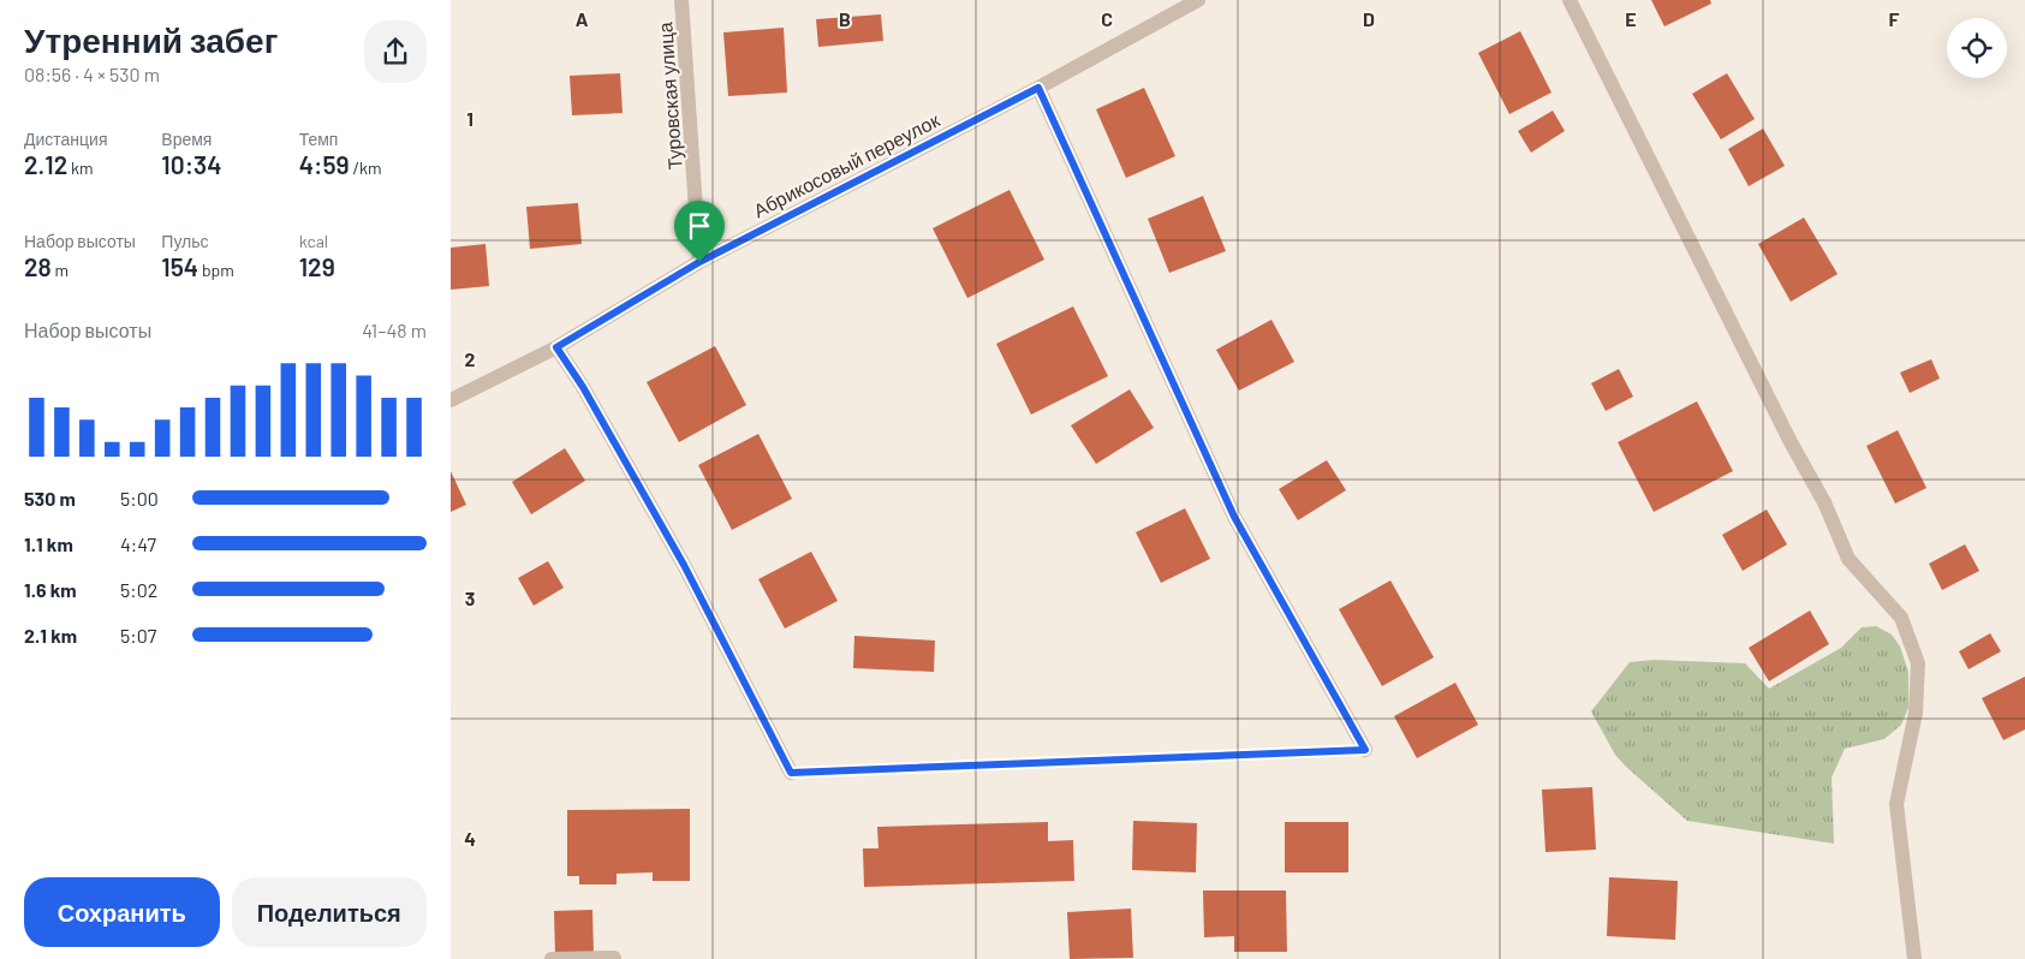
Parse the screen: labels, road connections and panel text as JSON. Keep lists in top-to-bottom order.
{
  "streets": {
    "street": ["Туровская улица", "Абрикосовый переулок"]
  },
  "crossings": [
    ["Туровская улица", "Абрикосовый переулок"]
  ],
  "page": {
    "heading": ["Утренний забег", "08:56 · 4 × 530 m"],
    "stats": [
      ["Дистанция", "2.12 km"],
      ["Время", "10:34"],
      ["Темп", "4:59 /km"],
      ["Набор высоты", "28 m"],
      ["Пульс", "154 bpm"],
      ["kcal", "129"]
    ],
    "chart": ["Набор высоты", "41–48 m"],
    "list": [
      {
        "name": "530 m",
        "note": "5:00"
      },
      {
        "name": "1.1 km",
        "note": "4:47"
      },
      {
        "name": "1.6 km",
        "note": "5:02"
      },
      {
        "name": "2.1 km",
        "note": "5:07"
      }
    ],
    "buttons": ["Сохранить", "Поделиться"]
  },
  "grid": {
    "columns": [
      "A",
      "B",
      "C",
      "D",
      "E",
      "F"
    ],
    "rows": [
      "1",
      "2",
      "3",
      "4"
    ]
  }
}
